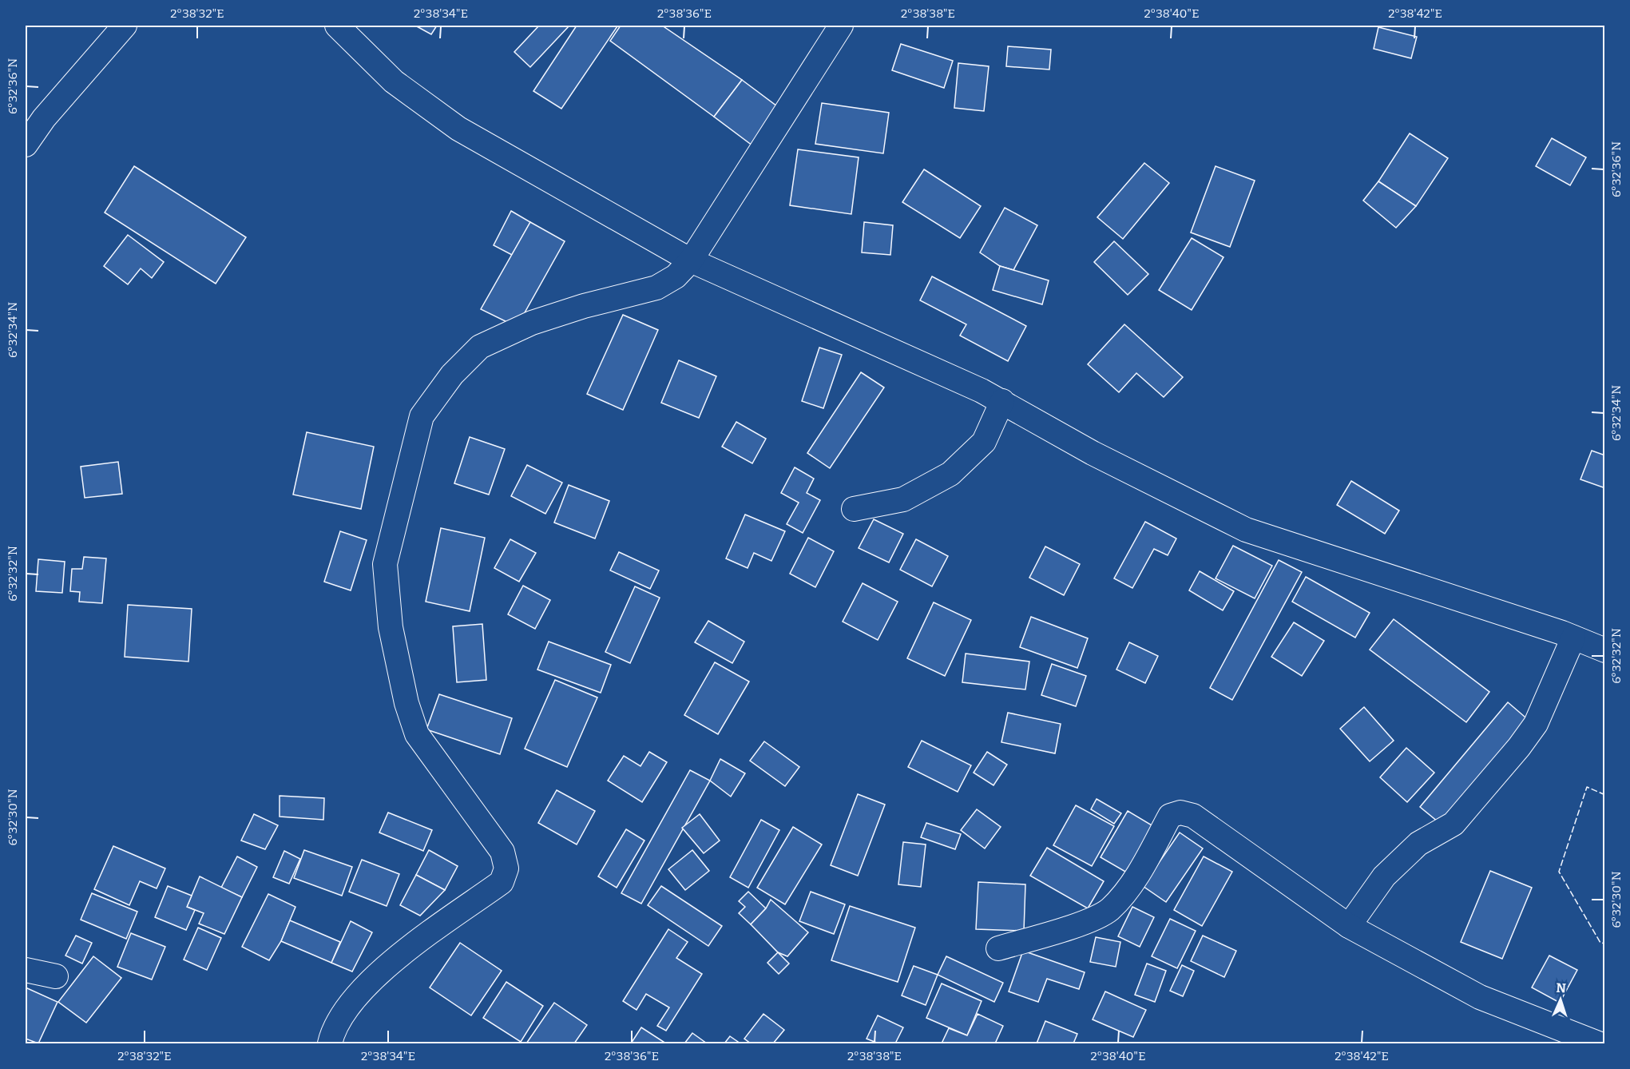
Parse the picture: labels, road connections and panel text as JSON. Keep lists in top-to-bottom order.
{
  "north": "top",
  "coordinates": [
    "2°38'32\"E",
    "2°38'34\"E",
    "2°38'36\"E",
    "2°38'38\"E",
    "2°38'40\"E",
    "2°38'42\"E",
    "6°32'36\"N",
    "6°32'34\"N",
    "6°32'32\"N",
    "6°32'30\"N"
  ]
}
